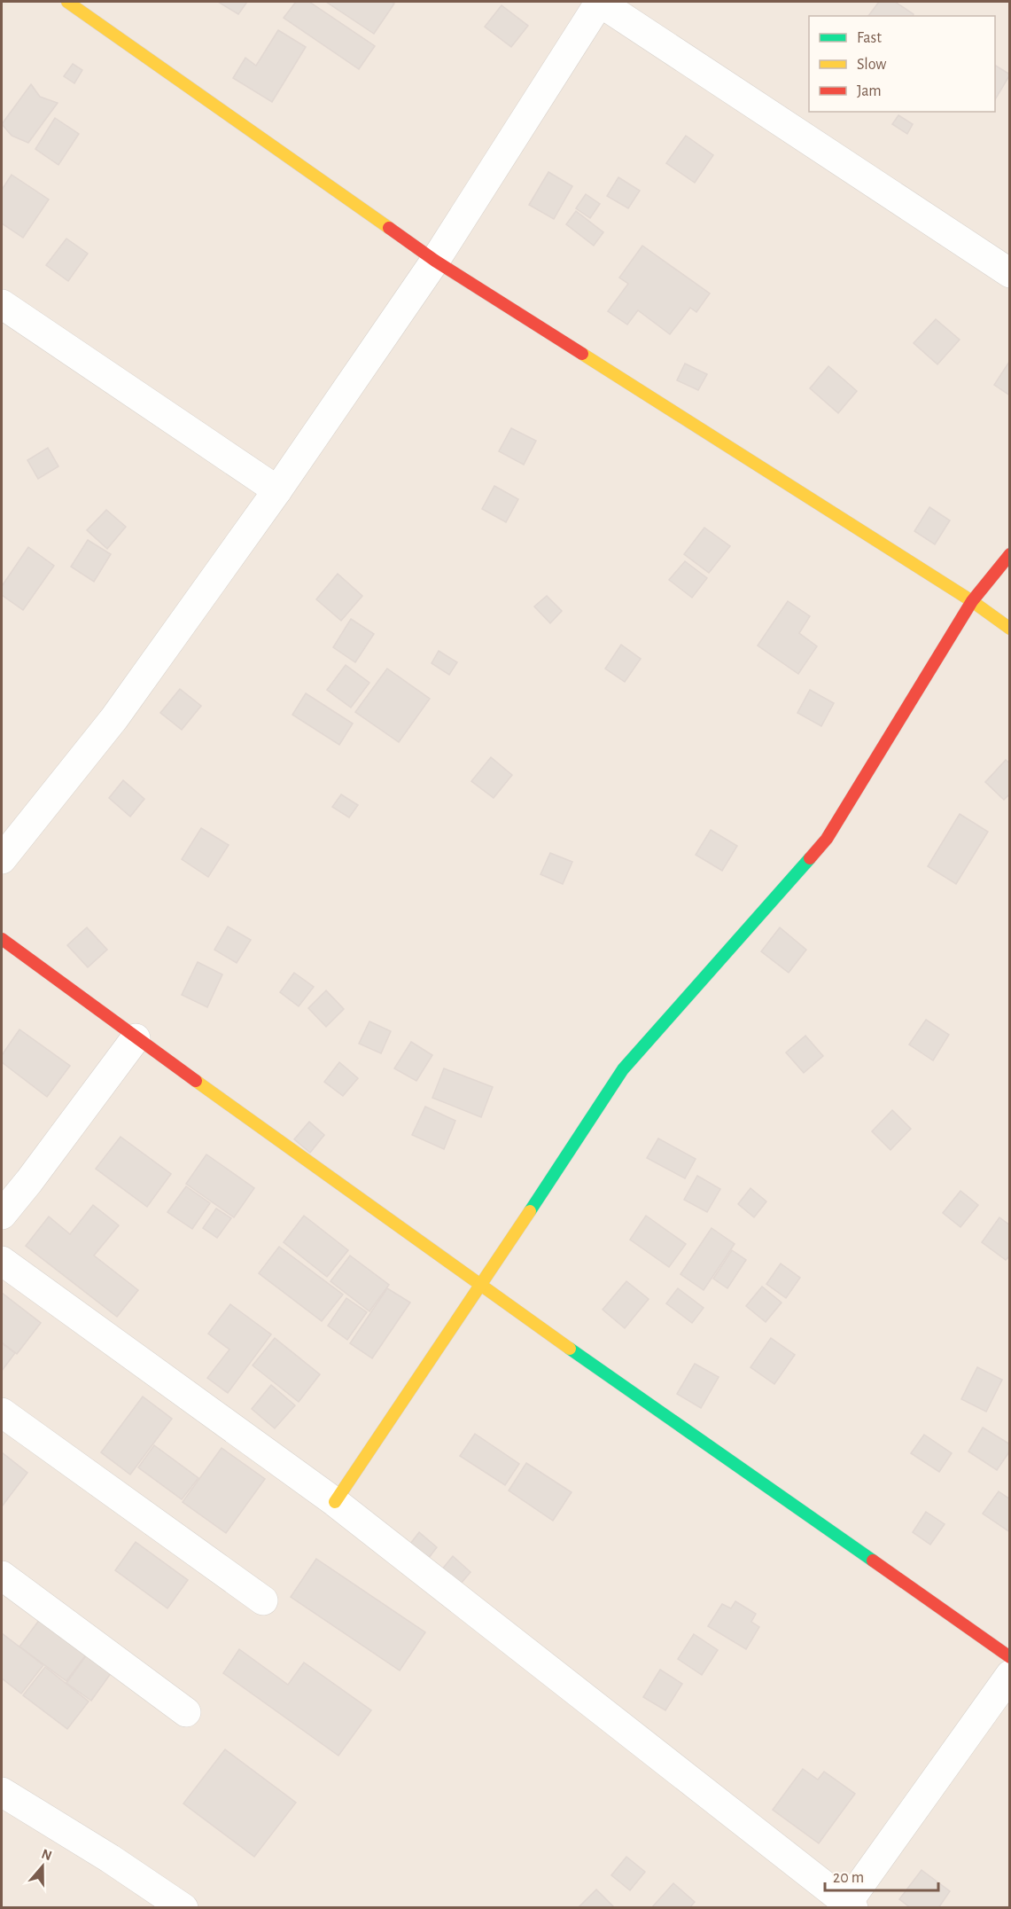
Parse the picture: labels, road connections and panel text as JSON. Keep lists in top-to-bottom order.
{
  "legend": ["Fast", "Slow", "Jam"],
  "scale_bar": "20 m",
  "north": "top"
}
